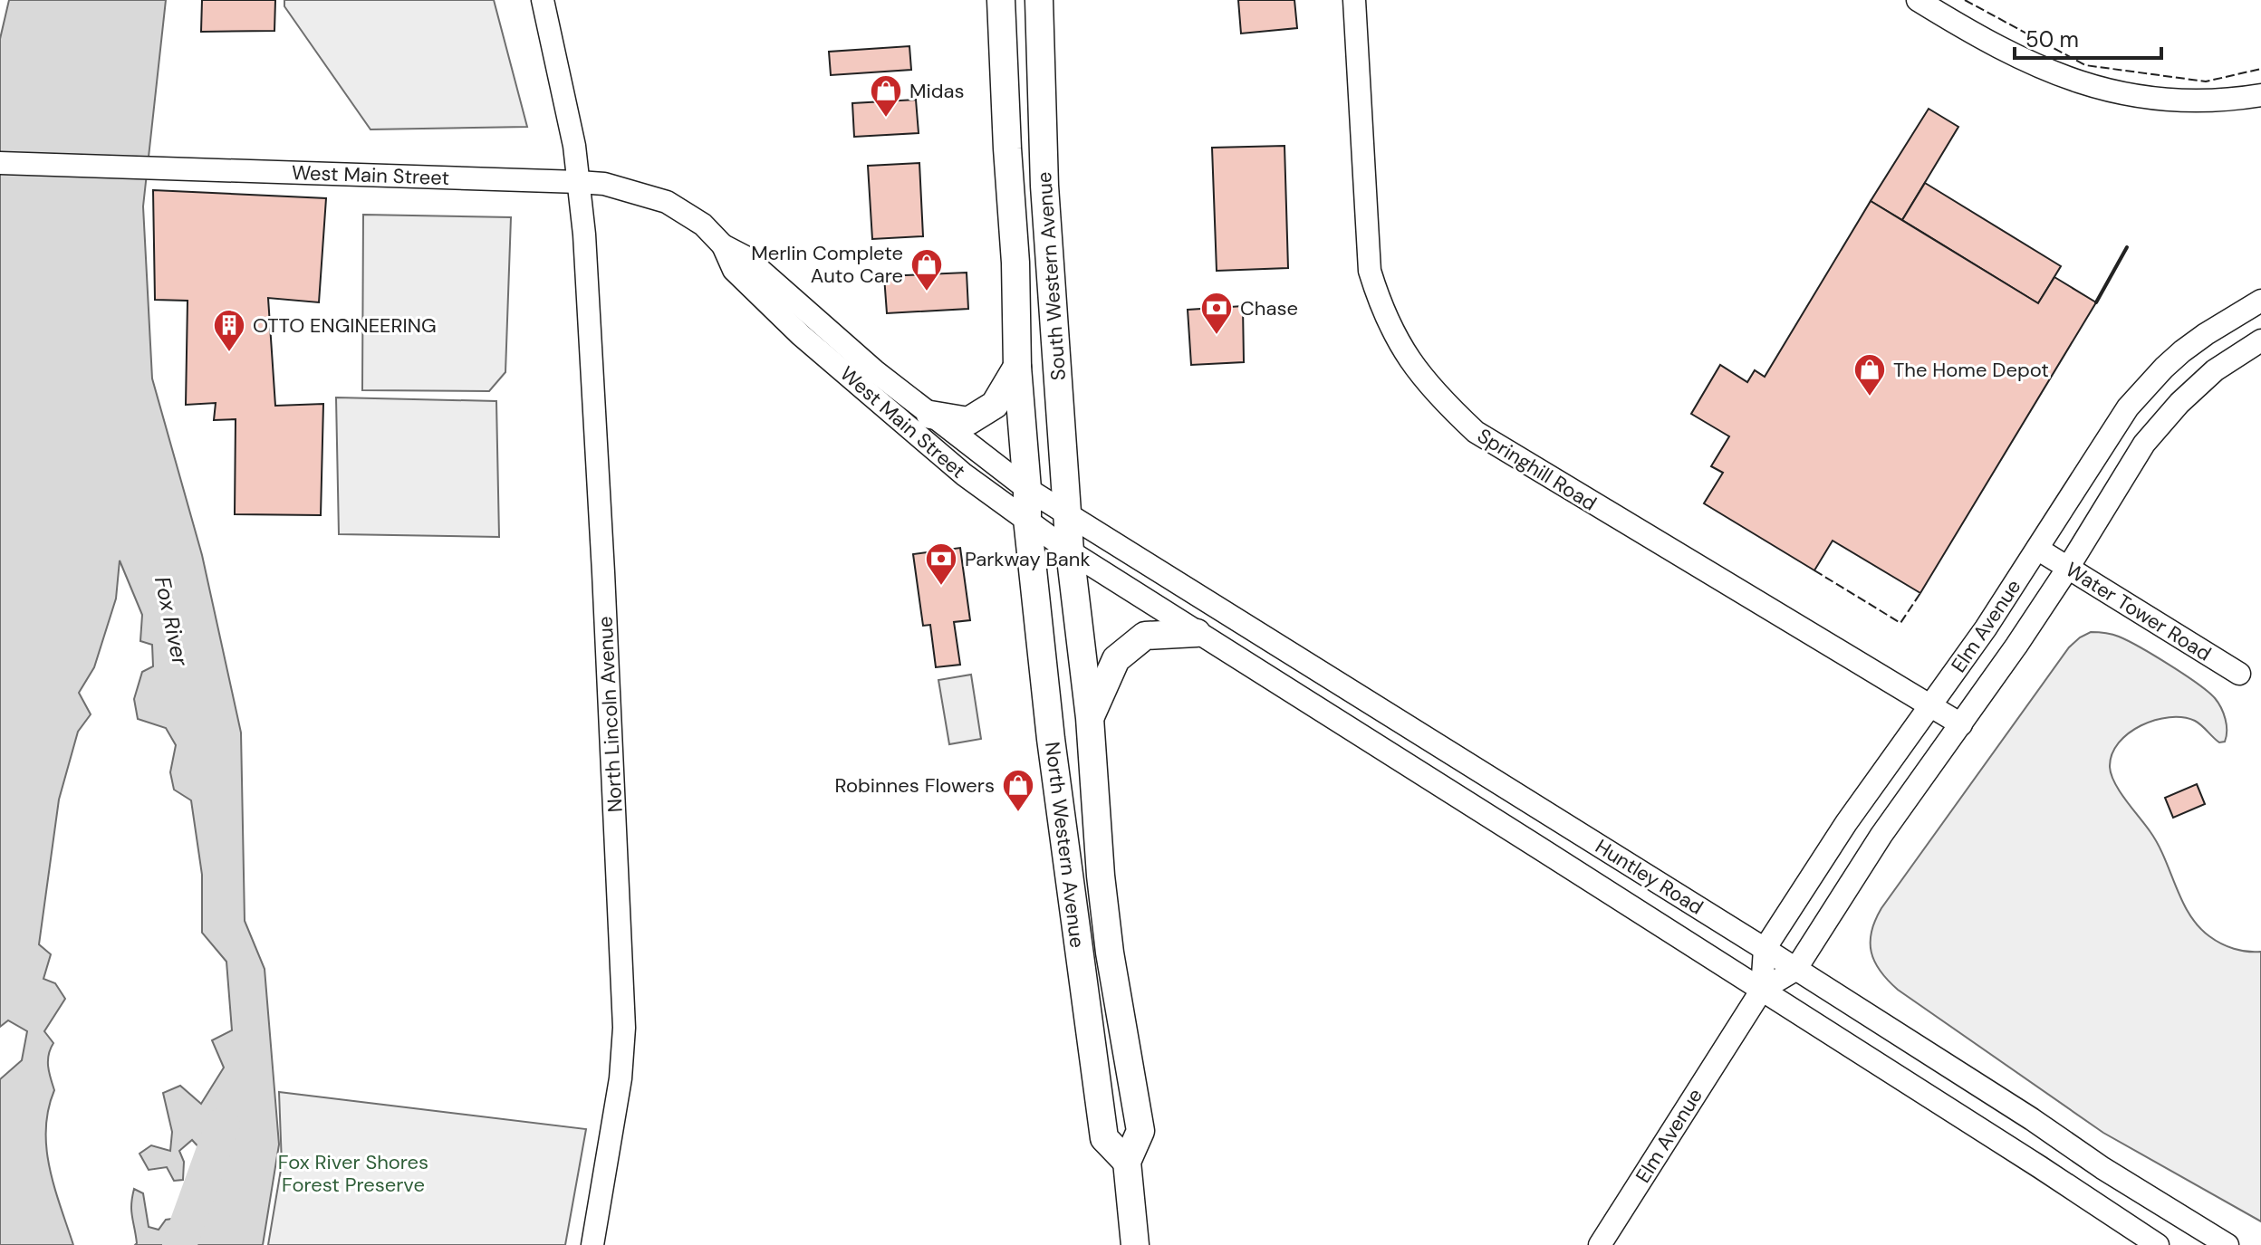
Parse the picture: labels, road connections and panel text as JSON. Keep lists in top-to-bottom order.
{
  "streets": {
    "main road": ["South Western Avenue", "North Western Avenue"],
    "street": [
      "West Main Street",
      "Springhill Road",
      "Water Tower Road",
      "Elm Avenue",
      "North Lincoln Avenue",
      "Huntley Road"
    ]
  },
  "crossings": [
    ["West Main Street", "South Western Avenue"],
    ["West Main Street", "North Lincoln Avenue"],
    ["West Main Street", "North Western Avenue"],
    ["West Main Street", "Huntley Road"],
    ["South Western Avenue", "North Western Avenue"],
    ["South Western Avenue", "Huntley Road"],
    ["Springhill Road", "Elm Avenue"],
    ["Water Tower Road", "Elm Avenue"],
    ["Elm Avenue", "Huntley Road"],
    ["North Western Avenue", "Huntley Road"]
  ],
  "water": ["Fox River"],
  "parks": ["Fox River Shores Forest Preserve"],
  "places": {
    "shop": [
      "Midas",
      "Merlin Complete Auto Care",
      "The Home Depot",
      "Robinnes Flowers"
    ],
    "bank": ["Chase", "Parkway Bank"],
    "building": ["OTTO ENGINEERING"]
  },
  "scale_bar": "50 m"
}
